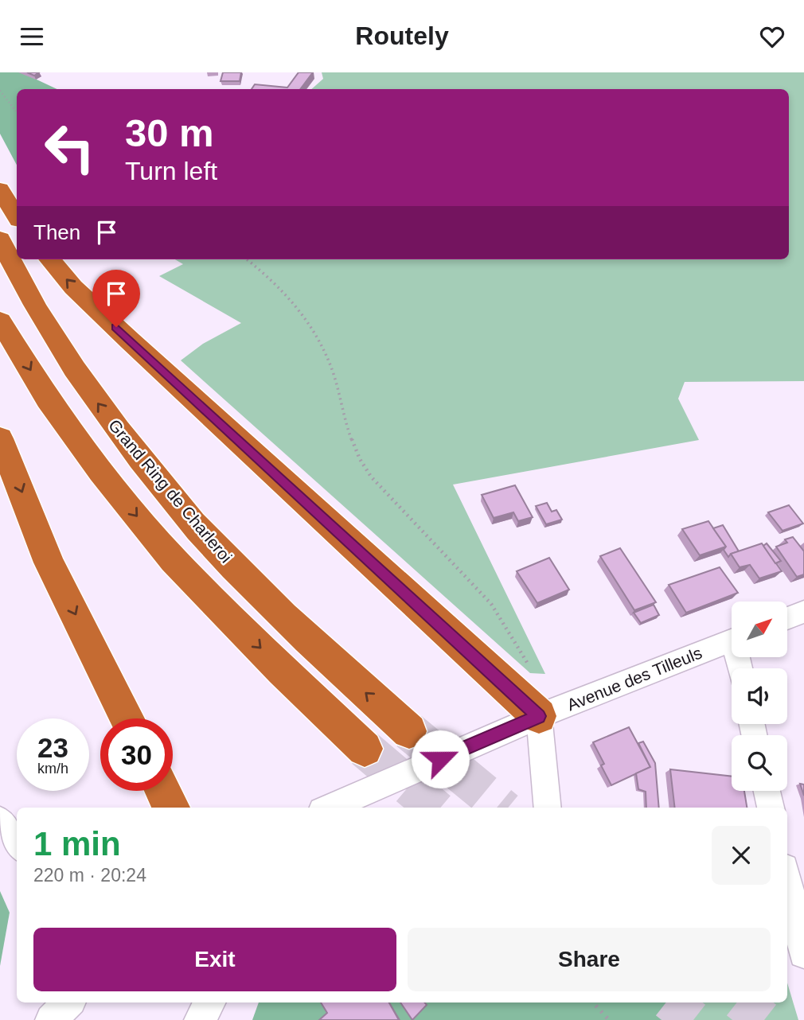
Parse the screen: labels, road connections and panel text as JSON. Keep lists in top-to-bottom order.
{
  "streets": {
    "highway": ["Grand Ring de Charleroi"],
    "street": ["Avenue des Tilleuls"]
  },
  "north": "top right",
  "page": {
    "header": "Routely",
    "turn": ["30 m", "Turn left"],
    "then": "Then",
    "speed": "23 km/h",
    "limit": "30",
    "heading": ["1 min", "220 m · 20:24"],
    "buttons": ["Exit", "Share"]
  }
}
